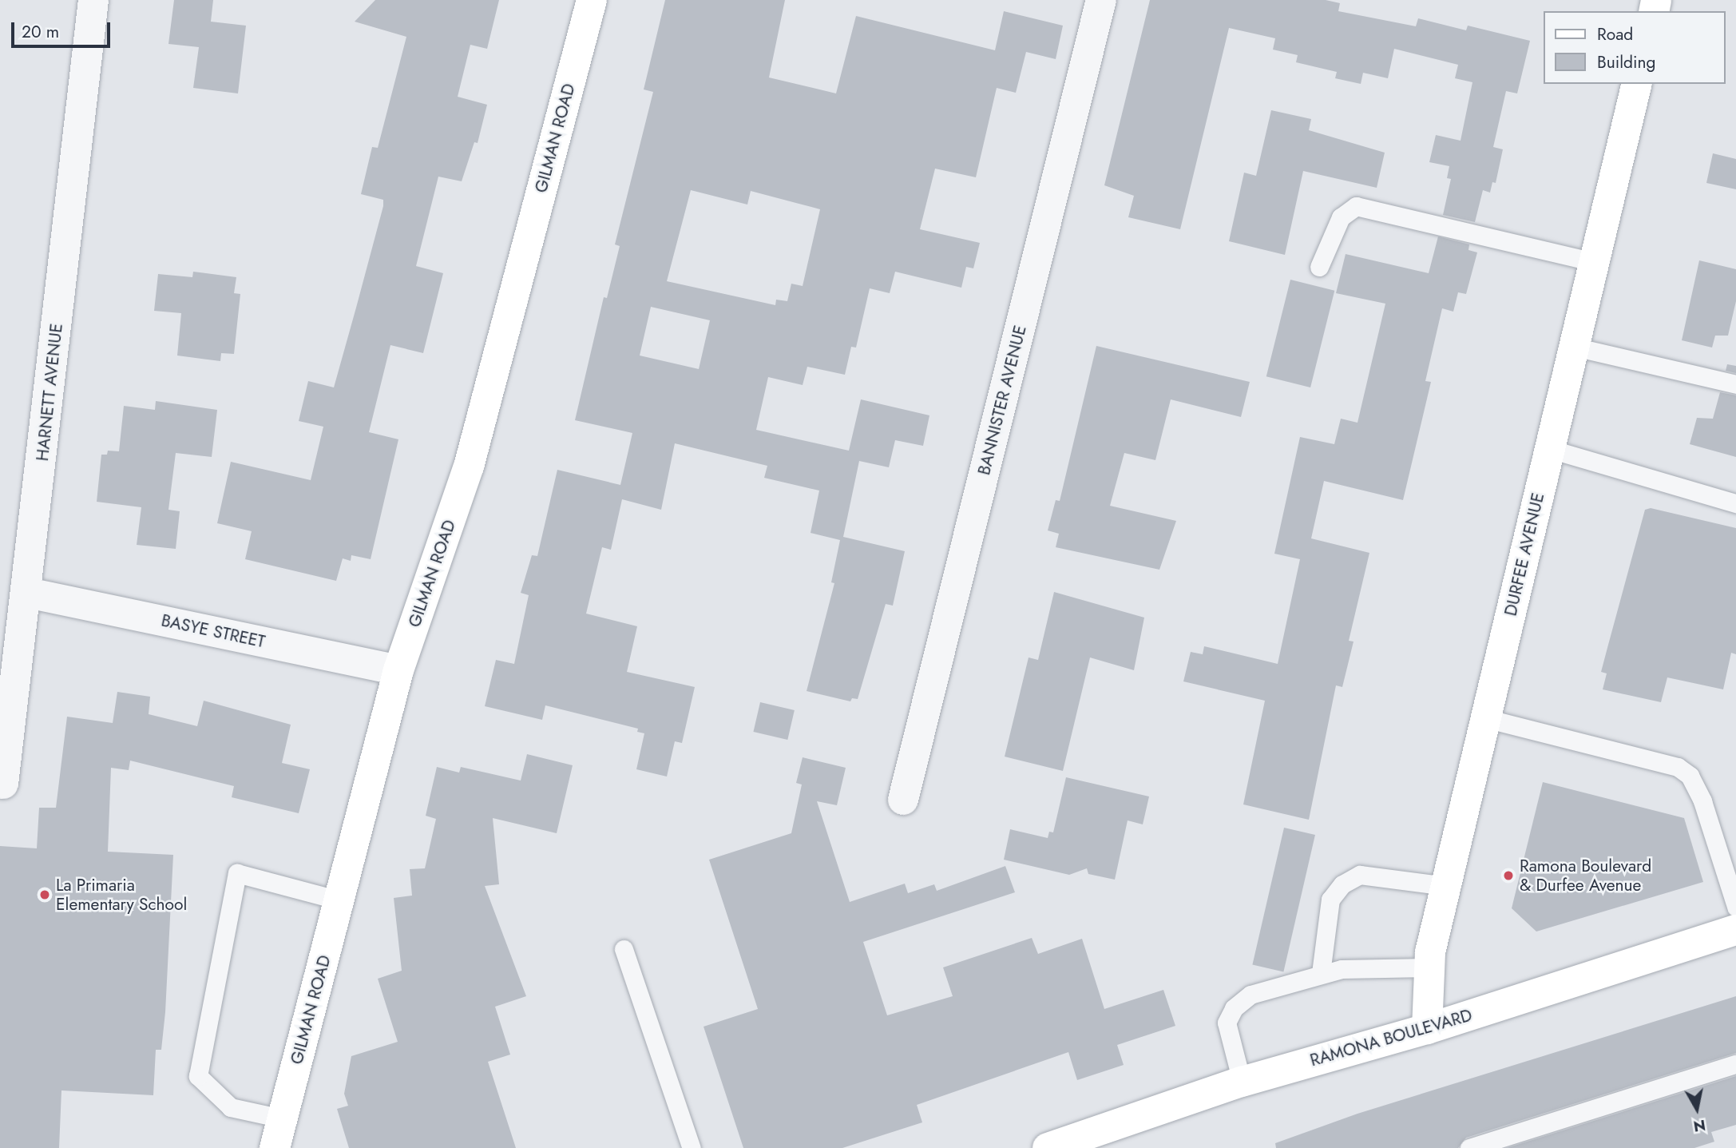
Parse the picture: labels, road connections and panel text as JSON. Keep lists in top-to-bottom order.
{
  "streets": {
    "main road": ["GILMAN ROAD", "DURFEE AVENUE", "RAMONA BOULEVARD"],
    "street": ["HARNETT AVENUE", "BANNISTER AVENUE", "BASYE STREET"]
  },
  "crossings": [
    ["GILMAN ROAD", "BASYE STREET"],
    ["HARNETT AVENUE", "BASYE STREET"],
    ["DURFEE AVENUE", "RAMONA BOULEVARD"]
  ],
  "places": ["Ramona Boulevard & Durfee Avenue", "La Primaria Elementary School"],
  "legend": ["Road", "Building"],
  "scale_bar": "20 m",
  "north": "bottom"
}
